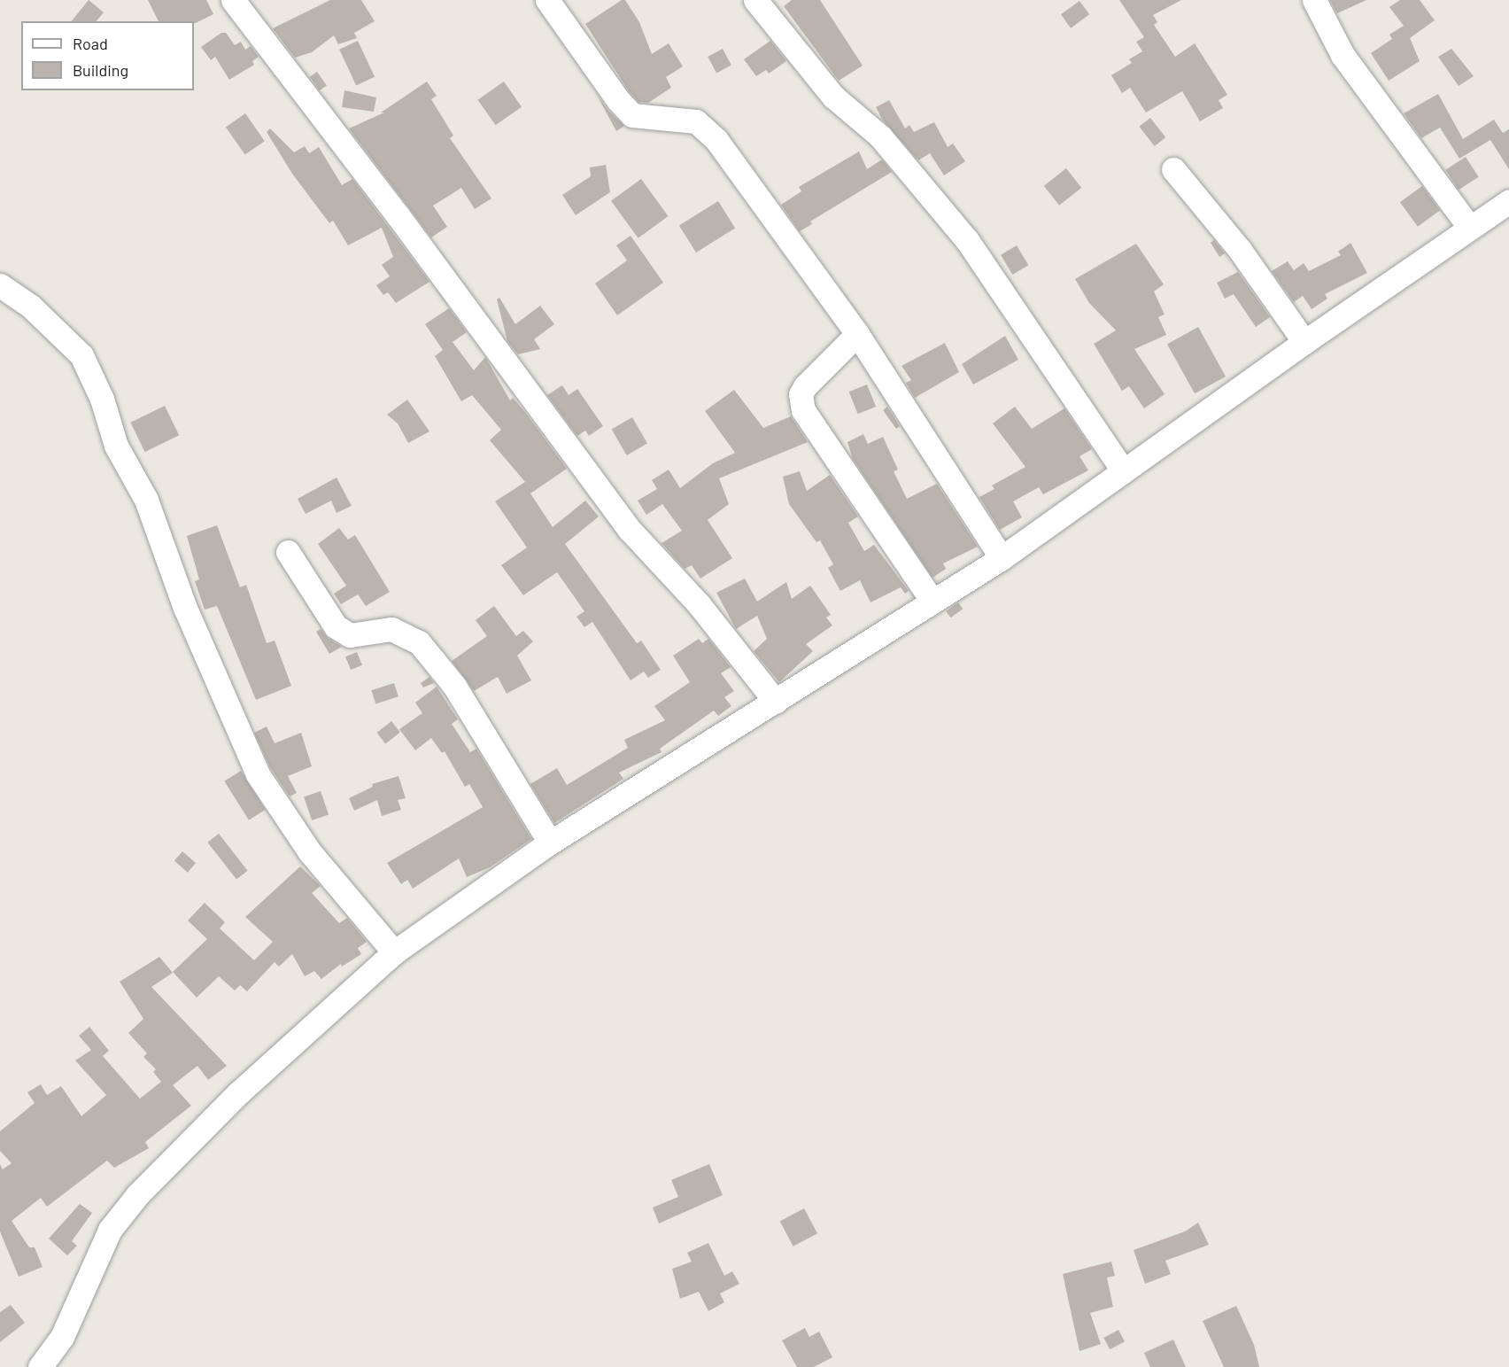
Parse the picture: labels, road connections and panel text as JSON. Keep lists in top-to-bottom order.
{
  "legend": ["Road", "Building"]
}
